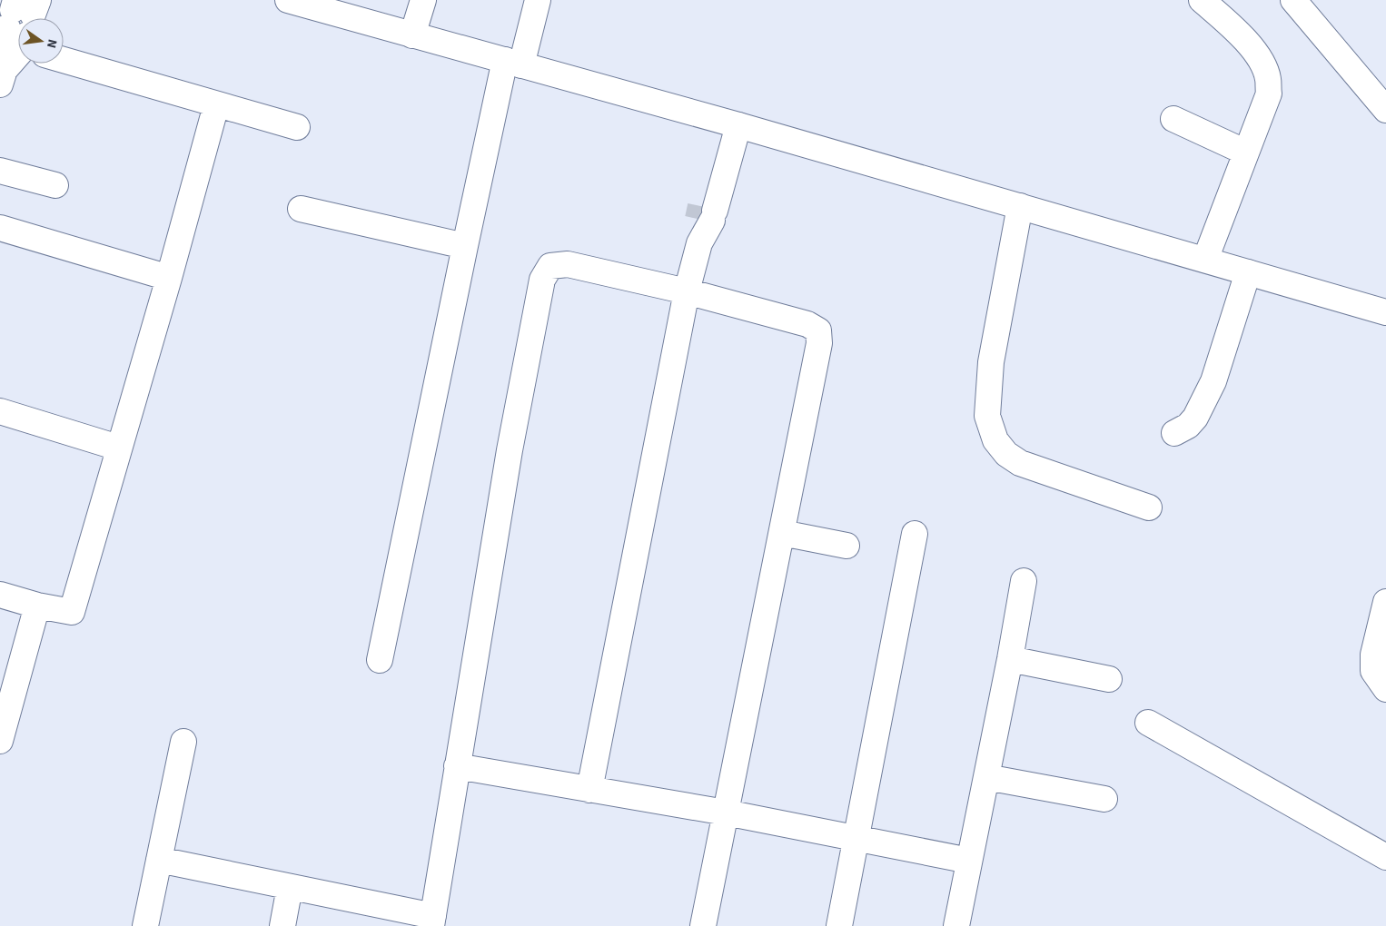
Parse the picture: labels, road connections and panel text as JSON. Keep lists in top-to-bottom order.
{
  "north": "right"
}
